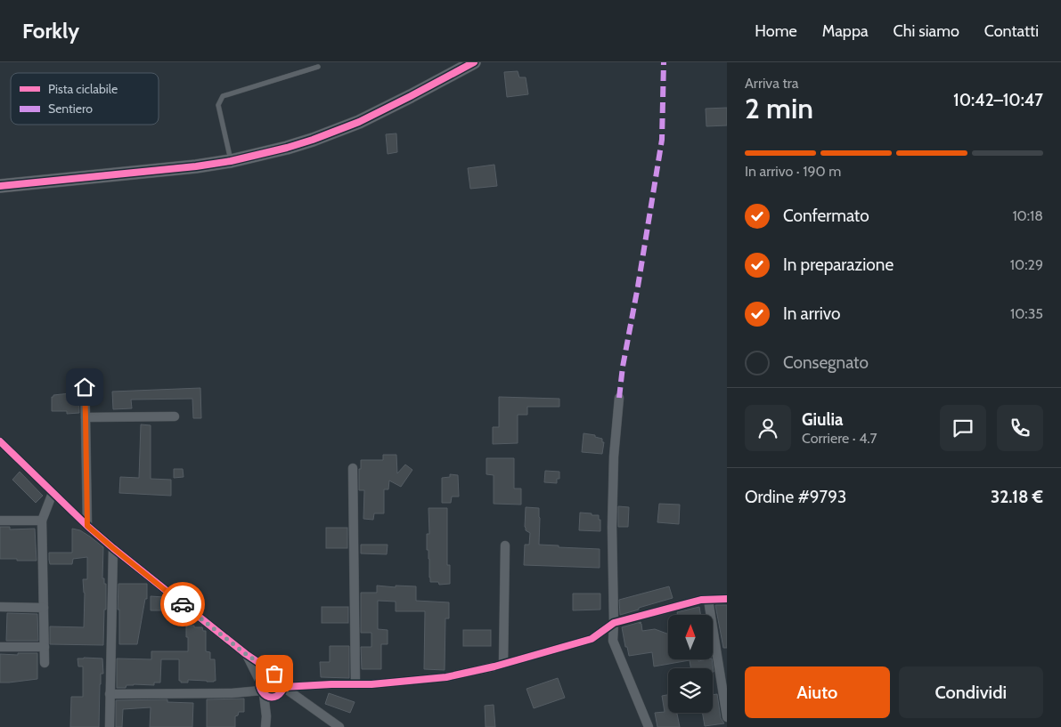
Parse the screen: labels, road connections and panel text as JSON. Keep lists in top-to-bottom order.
{
  "legend": ["Pista ciclabile", "Sentiero"],
  "north": "top",
  "page": {
    "header": "Forkly",
    "nav": [
      "Home",
      "Mappa",
      "Chi siamo",
      "Contatti"
    ],
    "heading": ["2 min", "Arriva tra", "10:42–10:47"],
    "panel": [
      "Giulia",
      "Corriere · 4.7",
      "Ordine #9793",
      "32.18 €"
    ],
    "bar": "In arrivo · 190 m",
    "list": [
      ["Confermato", "10:18"],
      ["In preparazione", "10:29"],
      ["In arrivo", "10:35"],
      "Consegnato"
    ],
    "buttons": ["Aiuto", "Condividi"]
  }
}
